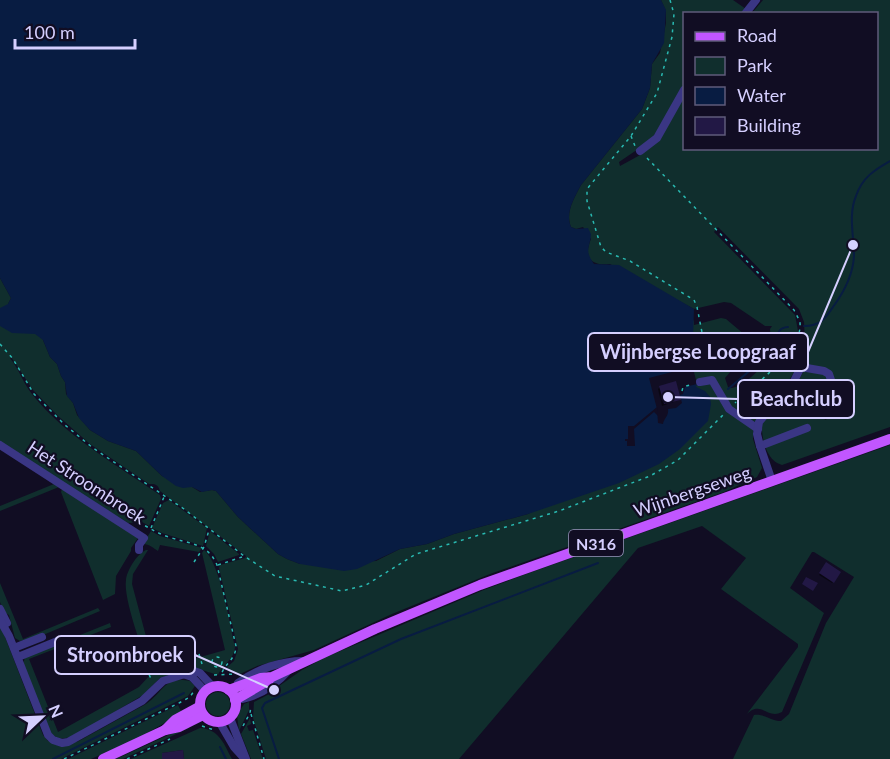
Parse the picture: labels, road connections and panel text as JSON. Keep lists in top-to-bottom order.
{
  "streets": {
    "main road": ["Wijnbergseweg", "N316"],
    "street": ["Het Stroombroek"]
  },
  "places": ["Wijnbergse Loopgraaf", "Beachclub", "Stroombroek"],
  "legend": [
    "Road",
    "Park",
    "Water",
    "Building"
  ],
  "scale_bar": "100 m",
  "north": "top right"
}
